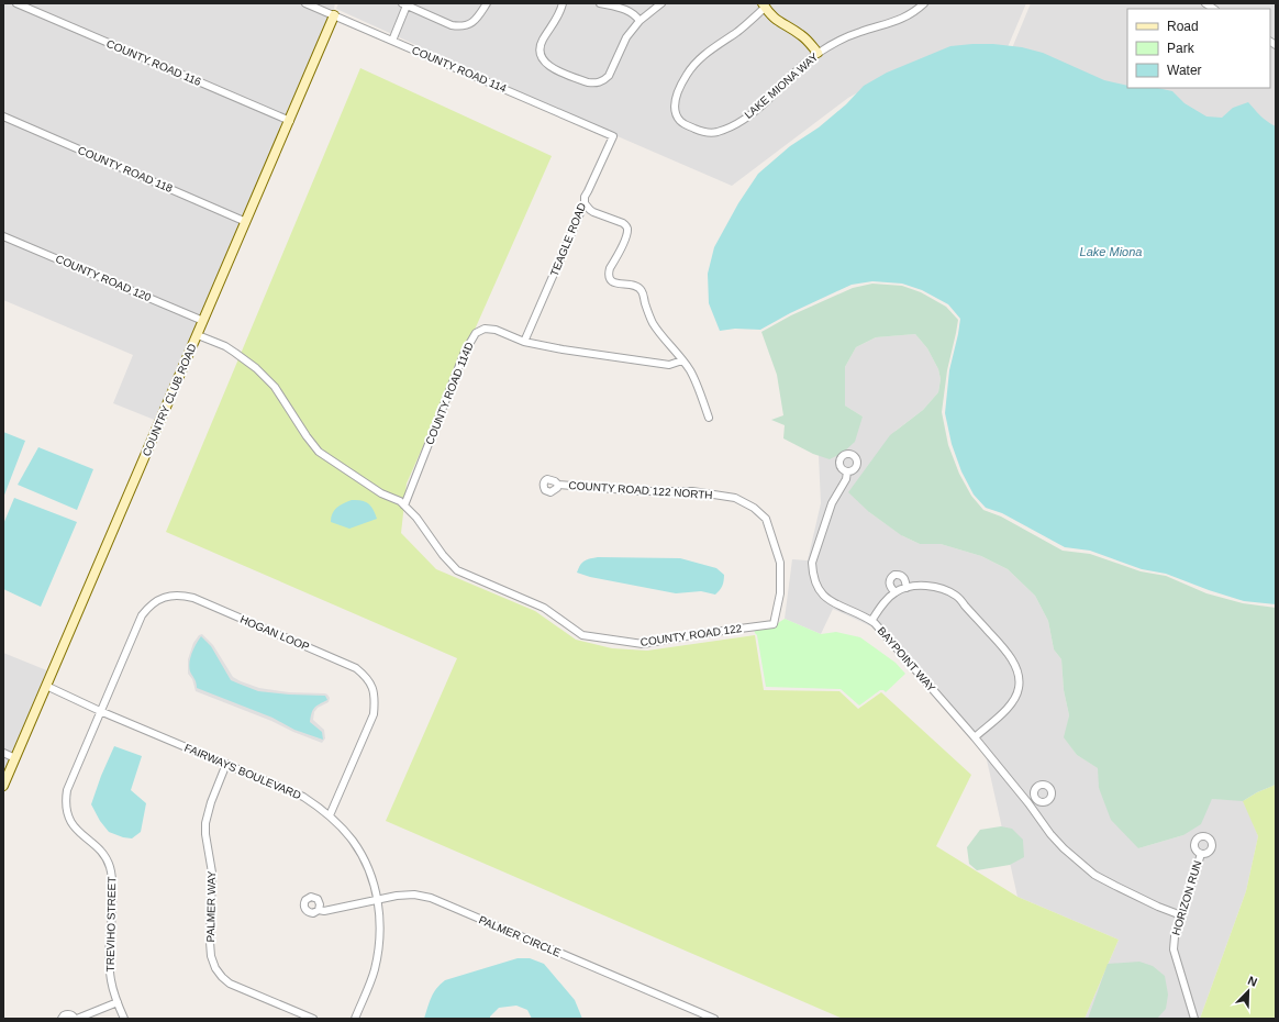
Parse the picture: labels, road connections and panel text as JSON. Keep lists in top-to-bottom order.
{
  "streets": {
    "street": [
      "COUNTY ROAD 116",
      "COUNTY ROAD 114",
      "LAKE MIONA WAY",
      "COUNTY ROAD 118",
      "TEAGLE ROAD",
      "COUNTY ROAD 120",
      "COUNTY ROAD 114D",
      "COUNTRY CLUB ROAD",
      "COUNTY ROAD 122 NORTH",
      "HOGAN LOOP",
      "COUNTY ROAD 122",
      "BAYPOINT WAY",
      "FAIRWAYS BOULEVARD",
      "HORIZON RUN",
      "PALMER WAY",
      "TREVIHO STREET",
      "PALMER CIRCLE"
    ]
  },
  "crossings": [
    ["COUNTY ROAD 116", "COUNTRY CLUB ROAD"],
    ["COUNTY ROAD 114", "TEAGLE ROAD"],
    ["COUNTY ROAD 114", "COUNTRY CLUB ROAD"],
    ["COUNTY ROAD 118", "COUNTRY CLUB ROAD"],
    ["TEAGLE ROAD", "COUNTY ROAD 114D"],
    ["COUNTY ROAD 120", "COUNTRY CLUB ROAD"],
    ["COUNTY ROAD 114D", "COUNTY ROAD 122"],
    ["COUNTRY CLUB ROAD", "COUNTY ROAD 122"],
    ["COUNTRY CLUB ROAD", "FAIRWAYS BOULEVARD"],
    ["COUNTY ROAD 122 NORTH", "COUNTY ROAD 122"],
    ["HOGAN LOOP", "FAIRWAYS BOULEVARD"],
    ["HOGAN LOOP", "TREVIHO STREET"],
    ["BAYPOINT WAY", "HORIZON RUN"],
    ["FAIRWAYS BOULEVARD", "PALMER WAY"],
    ["FAIRWAYS BOULEVARD", "TREVIHO STREET"],
    ["FAIRWAYS BOULEVARD", "PALMER CIRCLE"]
  ],
  "water": ["Lake Miona"],
  "legend": ["Road", "Park", "Water"],
  "north": "top right"
}
